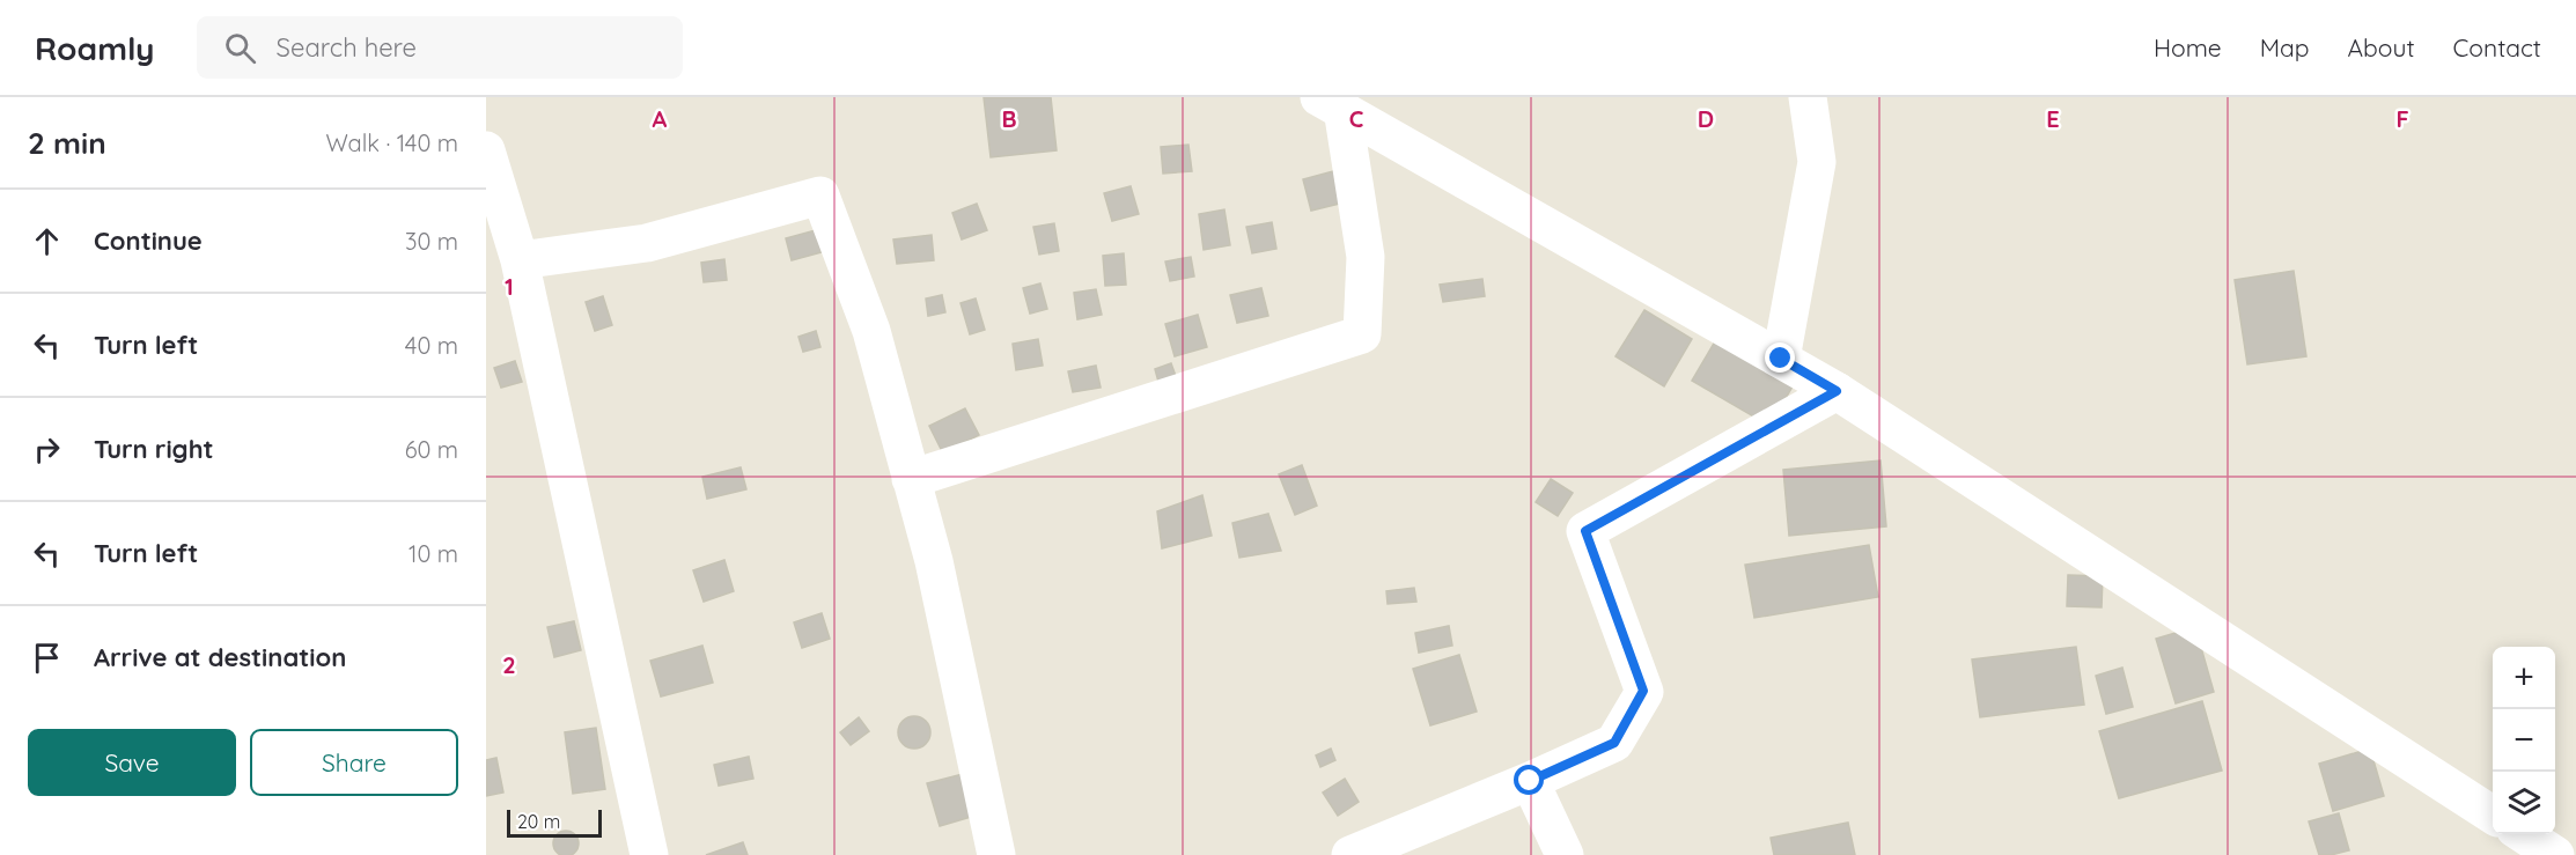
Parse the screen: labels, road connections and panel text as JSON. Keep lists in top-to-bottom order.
{
  "scale_bar": "20 m",
  "page": {
    "header": "Roamly",
    "search": "Search here",
    "nav": [
      "Home",
      "Map",
      "About",
      "Contact"
    ],
    "heading": ["2 min", "Walk · 140 m"],
    "list": [
      ["Continue", "30 m"],
      ["Turn left", "40 m"],
      ["Turn right", "60 m"],
      ["Turn left", "10 m"],
      "Arrive at destination"
    ],
    "map_buttons": ["+", "−"],
    "buttons": ["Save", "Share"],
    "scale": "20 m"
  },
  "grid": {
    "columns": [
      "A",
      "B",
      "C",
      "D",
      "E",
      "F"
    ],
    "rows": ["1", "2"]
  }
}
